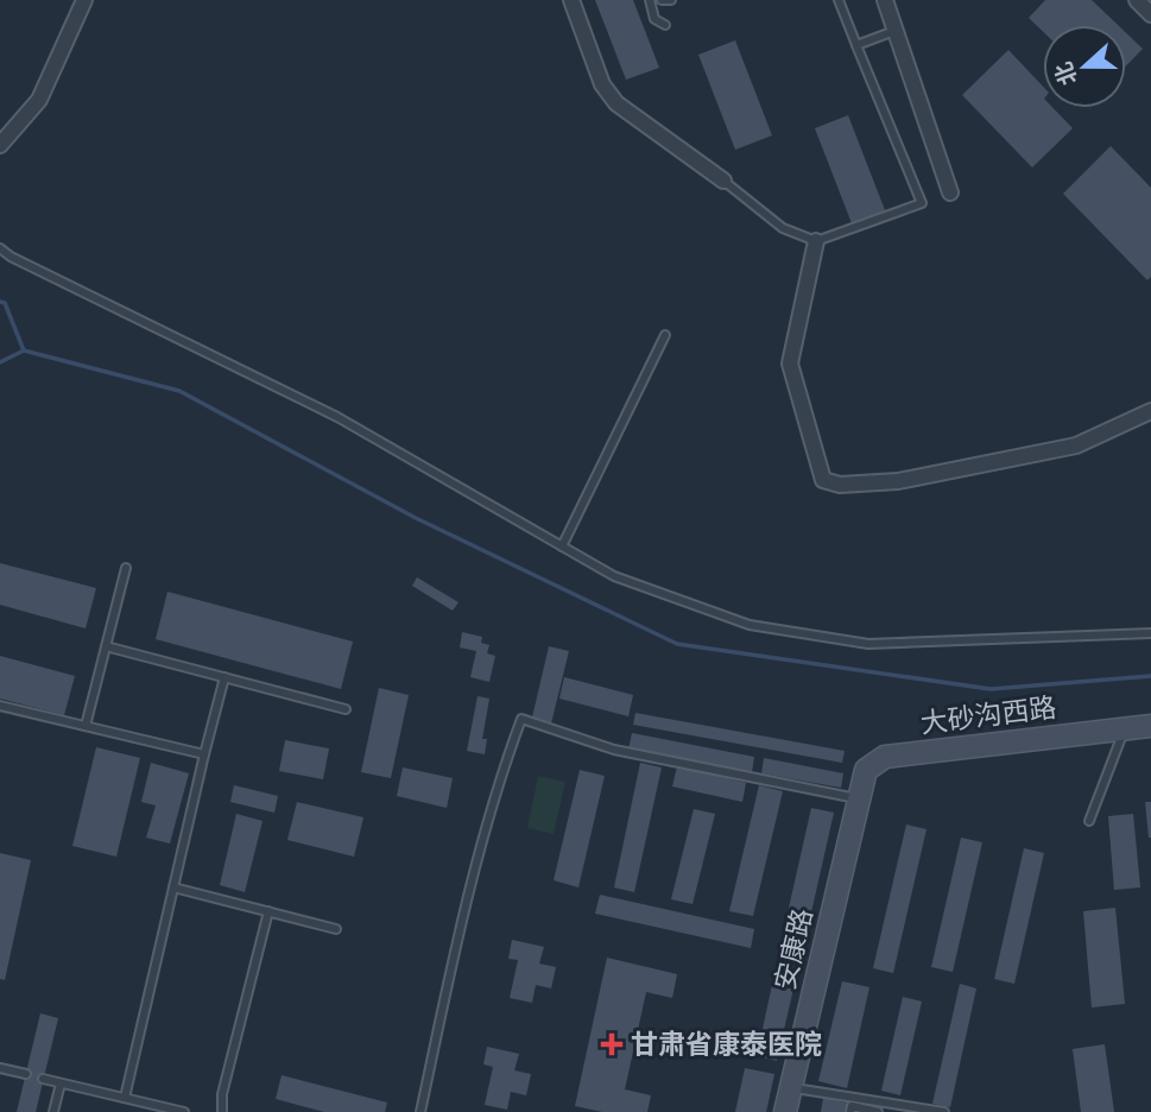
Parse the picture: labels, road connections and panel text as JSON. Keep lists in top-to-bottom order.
{
  "streets": {
    "street": ["大砂沟西路", "安康路"]
  },
  "crossings": [
    ["大砂沟西路", "安康路"]
  ],
  "places": {
    "health": ["甘肃省康泰医院"]
  },
  "north": "left"
}
